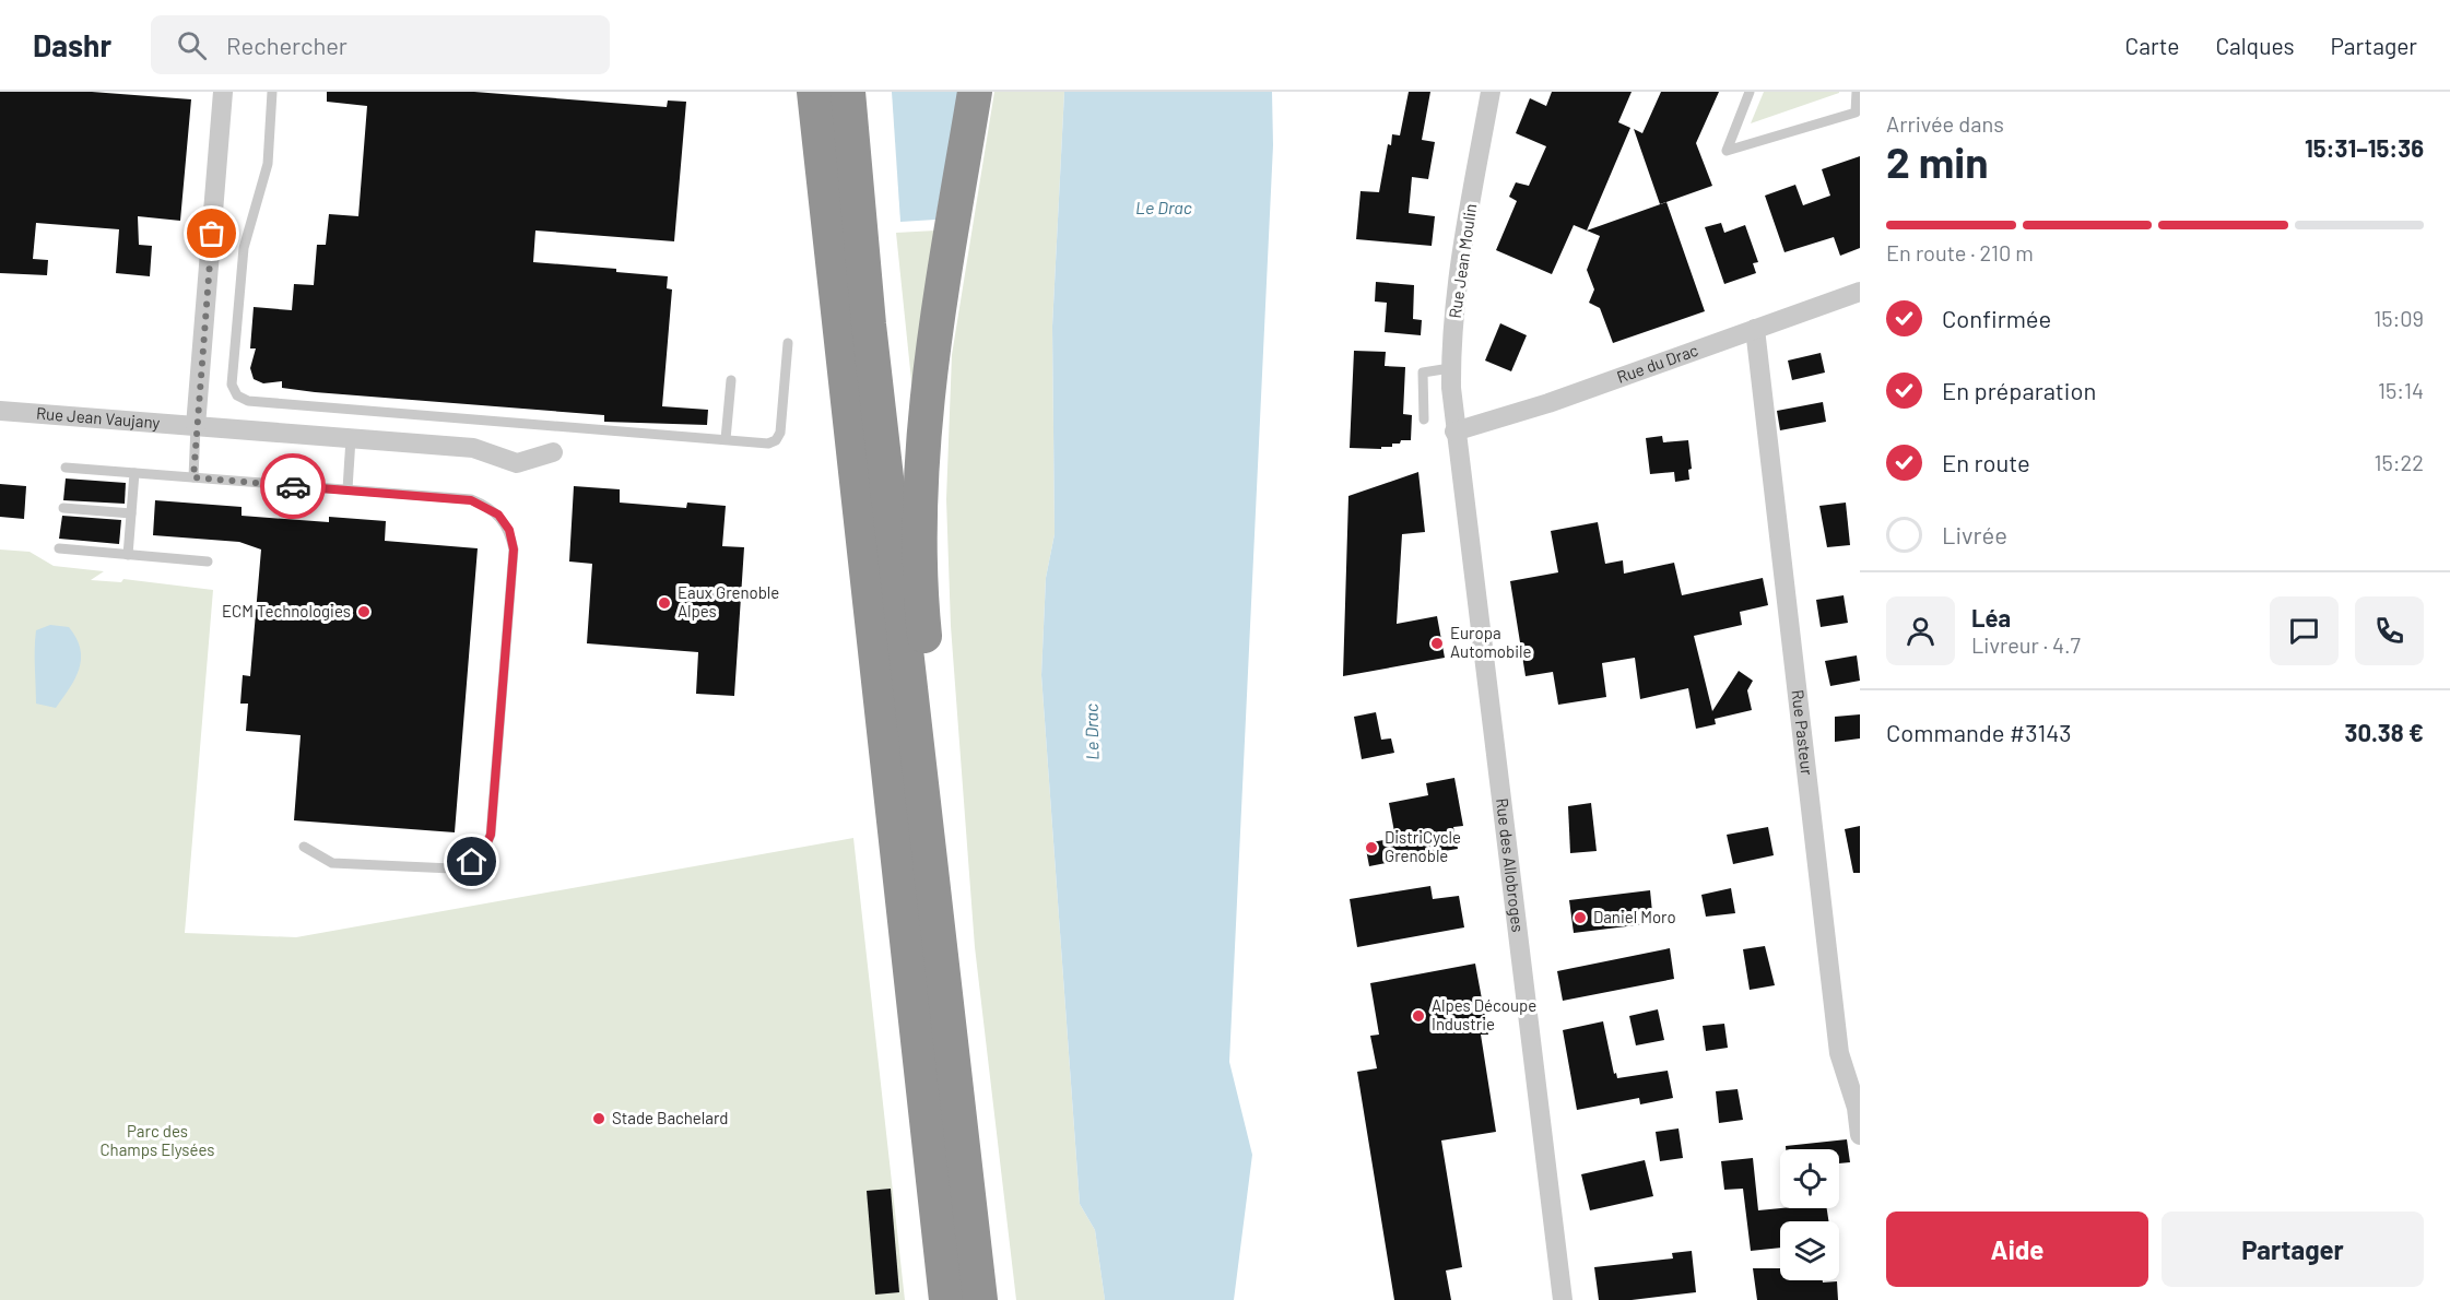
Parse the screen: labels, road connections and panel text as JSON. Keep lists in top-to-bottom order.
{
  "streets": {
    "street": [
      "Rue Jean Moulin",
      "Rue du Drac",
      "Rue Jean Vaujany",
      "Rue Pasteur",
      "Rue des Allobroges"
    ]
  },
  "crossings": [
    ["Rue Jean Moulin", "Rue du Drac"],
    ["Rue Jean Moulin", "Rue des Allobroges"],
    ["Rue du Drac", "Rue Pasteur"],
    ["Rue du Drac", "Rue des Allobroges"]
  ],
  "water": ["Le Drac"],
  "parks": ["Parc des Champs Elysées"],
  "places": [
    "Eaux Grenoble Alpes",
    "ECM Technologies",
    "Europa Automobile",
    "DistriCycle Grenoble",
    "Daniel Moro",
    "Alpes Découpe Industrie",
    "Stade Bachelard"
  ],
  "page": {
    "header": "Dashr",
    "search": "Rechercher",
    "nav": ["Carte", "Calques", "Partager"],
    "heading": ["2 min", "Arrivée dans", "15:31–15:36"],
    "panel": [
      "Léa",
      "Livreur · 4.7",
      "Commande #3143",
      "30.38 €"
    ],
    "bar": "En route · 210 m",
    "list": [
      ["Confirmée", "15:09"],
      ["En préparation", "15:14"],
      ["En route", "15:22"],
      "Livrée"
    ],
    "buttons": ["Aide", "Partager"]
  }
}
